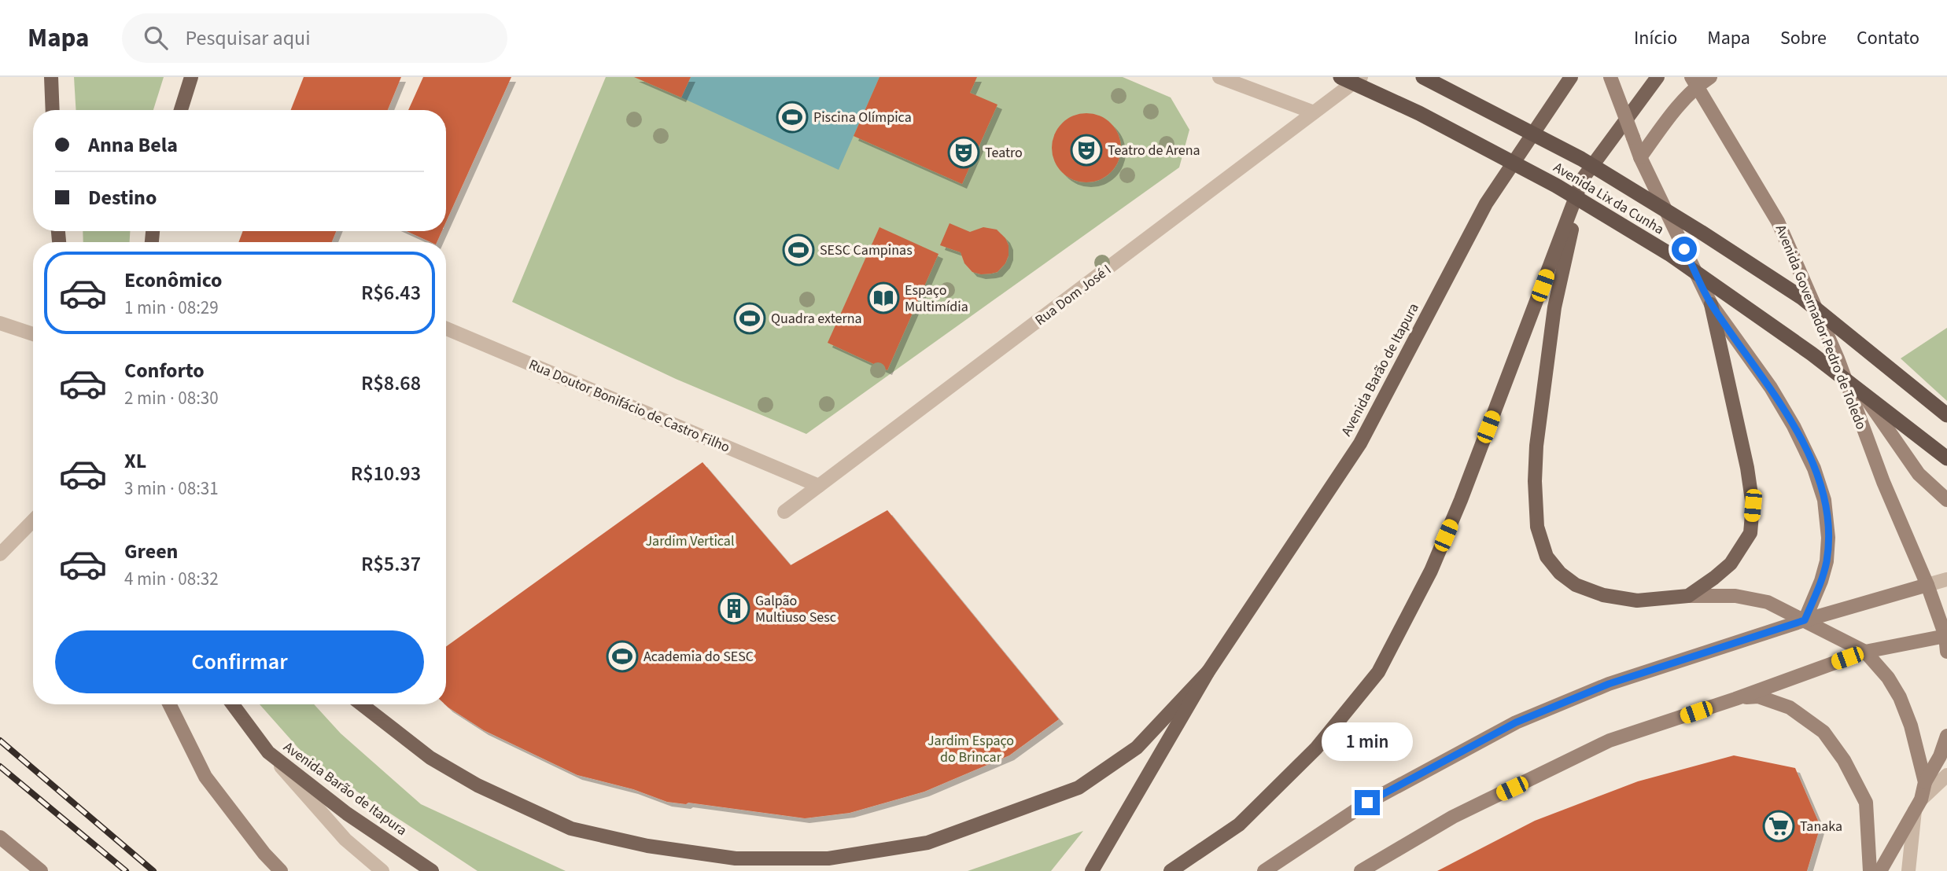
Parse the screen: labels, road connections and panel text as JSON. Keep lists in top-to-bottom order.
{
  "streets": {
    "highway": ["Avenida Lix da Cunha"],
    "main road": ["Avenida Governador Pedro de Toledo", "Avenida Barão de Itapura"],
    "street": ["Rua Dom José I", "Rua Doutor Bonifácio de Castro Filho"]
  },
  "crossings": [
    ["Rua Dom José I", "Rua Doutor Bonifácio de Castro Filho"]
  ],
  "parks": ["Jardim Vertical", "Jardim Espaço do Brincar"],
  "places": {
    "sports": [
      "Piscina Olímpica",
      "SESC Campinas",
      "Quadra externa",
      "Academia do SESC"
    ],
    "theatre": ["Teatro de Arena", "Teatro"],
    "library": ["Espaço Multimídia"],
    "building": ["Galpão Multiuso Sesc"],
    "supermarket": ["Tanaka"]
  },
  "page": {
    "header": "Mapa",
    "search": "Pesquisar aqui",
    "nav": [
      "Início",
      "Mapa",
      "Sobre",
      "Contato"
    ],
    "banner": ["Anna Bela", "Destino"],
    "list": [
      {
        "name": "Econômico",
        "note": "1 min · 08:29",
        "value": "R$6.43"
      },
      {
        "name": "Conforto",
        "note": "2 min · 08:30",
        "value": "R$8.68"
      },
      {
        "name": "XL",
        "note": "3 min · 08:31",
        "value": "R$10.93"
      },
      {
        "name": "Green",
        "note": "4 min · 08:32",
        "value": "R$5.37"
      }
    ],
    "buttons": "Confirmar",
    "bubble": "1 min"
  }
}
